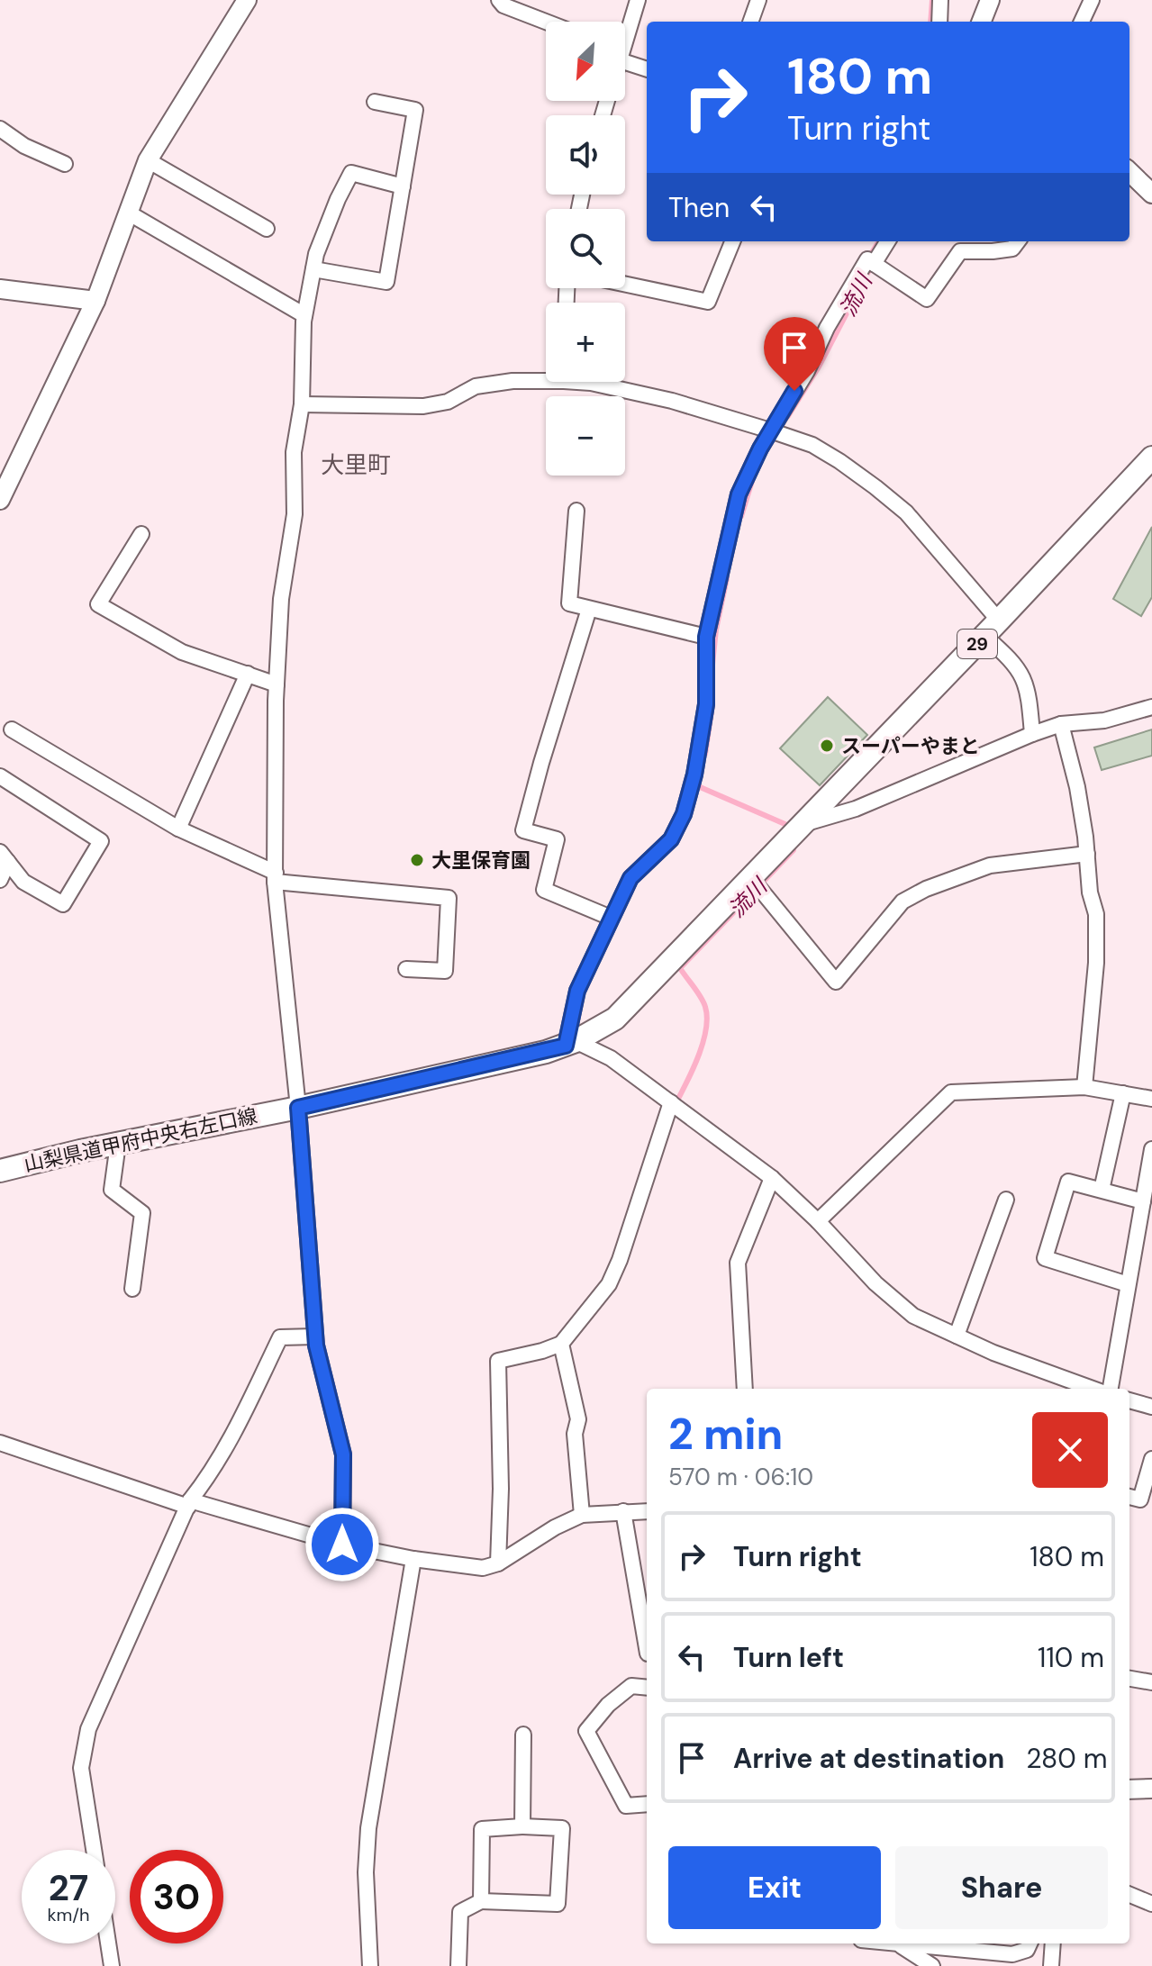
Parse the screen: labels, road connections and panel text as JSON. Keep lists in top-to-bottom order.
{
  "streets": {
    "main road": ["29", "山梨県道甲府中央右左口線"]
  },
  "districts": ["大里町"],
  "water": ["流川"],
  "places": ["スーパーやまと", "大里保育園"],
  "north": "bottom left",
  "page": {
    "map_buttons": ["+", "−"],
    "turn": ["180 m", "Turn right"],
    "then": "Then",
    "heading": ["2 min", "570 m · 06:10"],
    "list": [
      {
        "name": "Turn right",
        "value": "180 m"
      },
      {
        "name": "Turn left",
        "value": "110 m"
      },
      {
        "name": "Arrive at destination",
        "value": "280 m"
      }
    ],
    "buttons": ["Exit", "Share"],
    "speed": "27 km/h",
    "limit": "30"
  }
}
